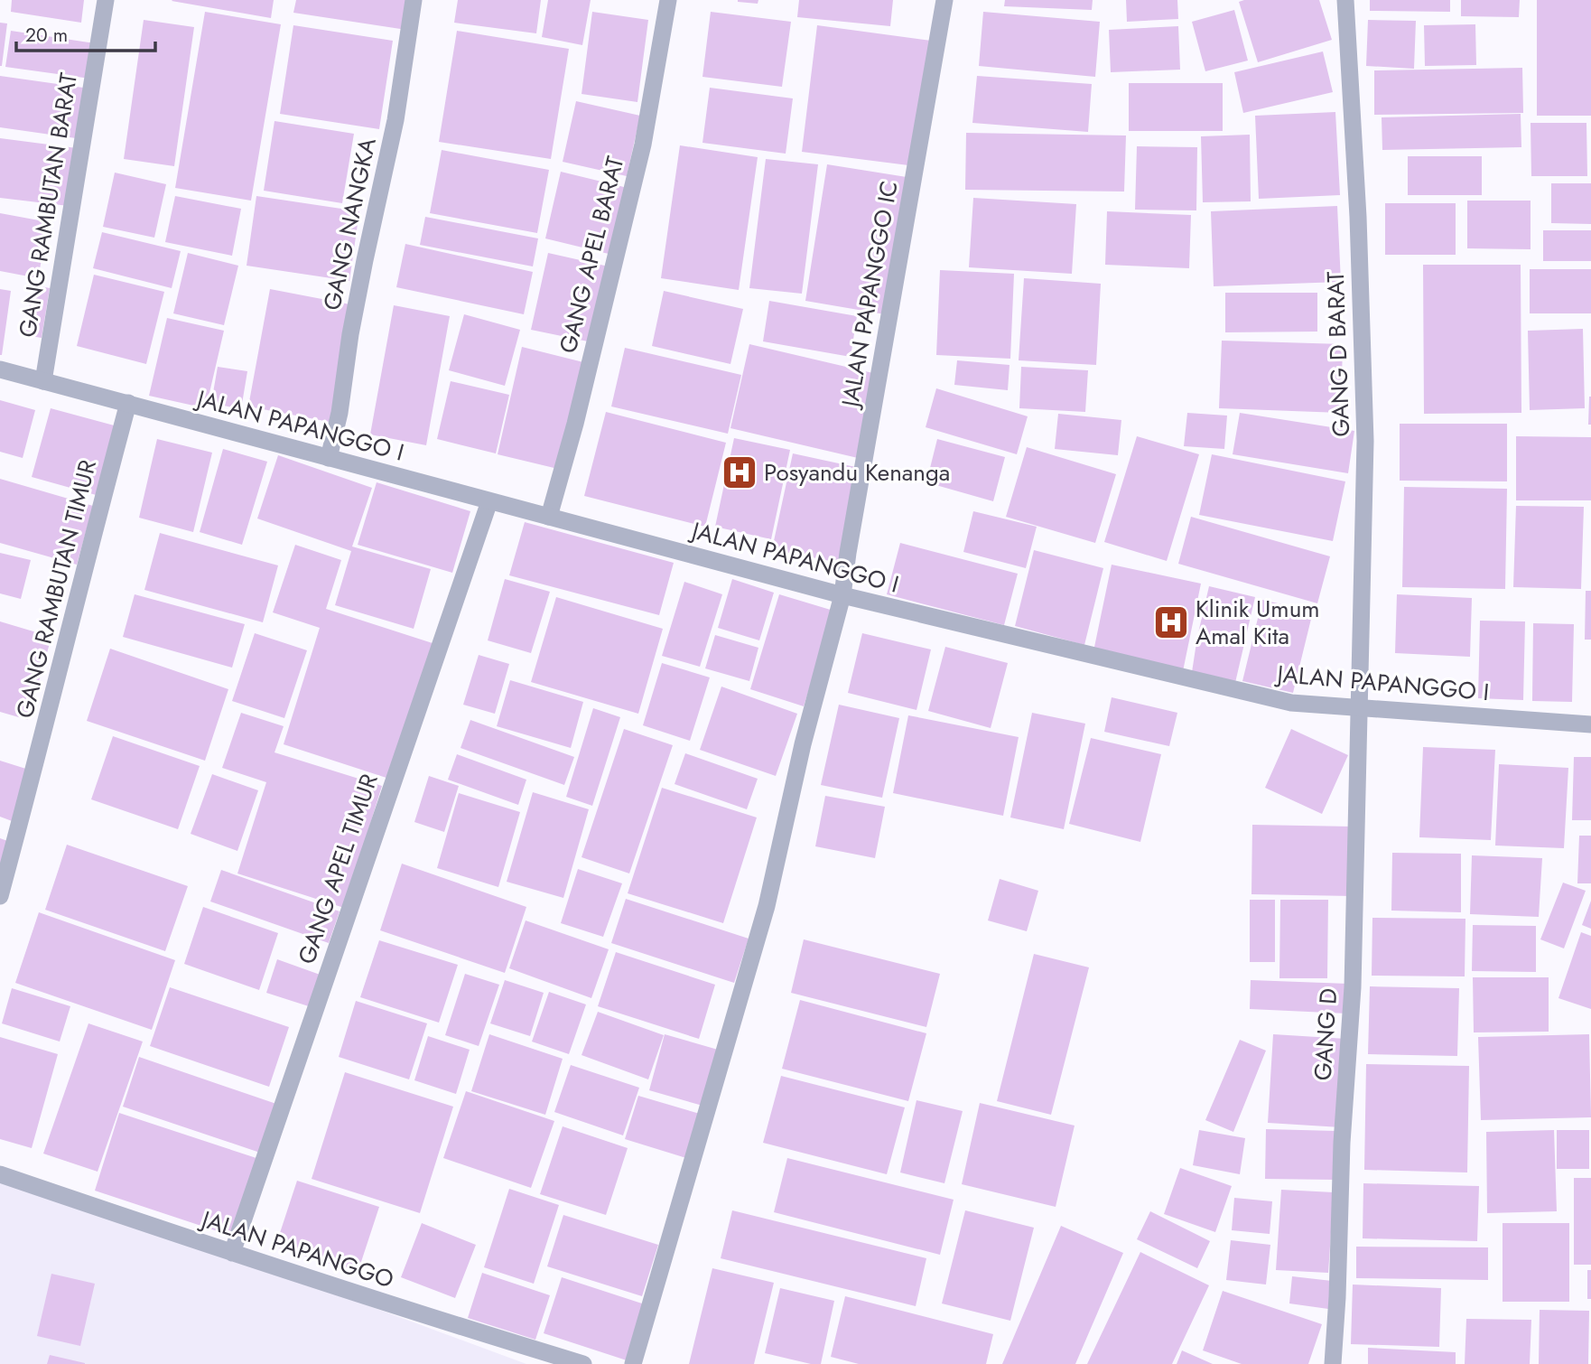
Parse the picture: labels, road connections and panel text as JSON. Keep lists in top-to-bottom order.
{
  "streets": {
    "street": [
      "GANG RAMBUTAN BARAT",
      "GANG NANGKA",
      "GANG APEL BARAT",
      "JALAN PAPANGGO IC",
      "GANG D BARAT",
      "JALAN PAPANGGO I",
      "GANG RAMBUTAN TIMUR",
      "GANG APEL TIMUR",
      "GANG D",
      "JALAN PAPANGGO"
    ]
  },
  "crossings": [
    ["GANG RAMBUTAN BARAT", "JALAN PAPANGGO I"],
    ["GANG NANGKA", "JALAN PAPANGGO I"],
    ["GANG APEL BARAT", "JALAN PAPANGGO I"],
    ["JALAN PAPANGGO IC", "JALAN PAPANGGO I"],
    ["GANG D BARAT", "JALAN PAPANGGO I"],
    ["GANG D BARAT", "GANG D"],
    ["JALAN PAPANGGO I", "GANG RAMBUTAN TIMUR"],
    ["JALAN PAPANGGO I", "GANG APEL TIMUR"],
    ["JALAN PAPANGGO I", "GANG D"],
    ["GANG APEL TIMUR", "JALAN PAPANGGO"]
  ],
  "places": {
    "hospital": ["Posyandu Kenanga", "Klinik Umum Amal Kita"]
  },
  "scale_bar": "20 m"
}
